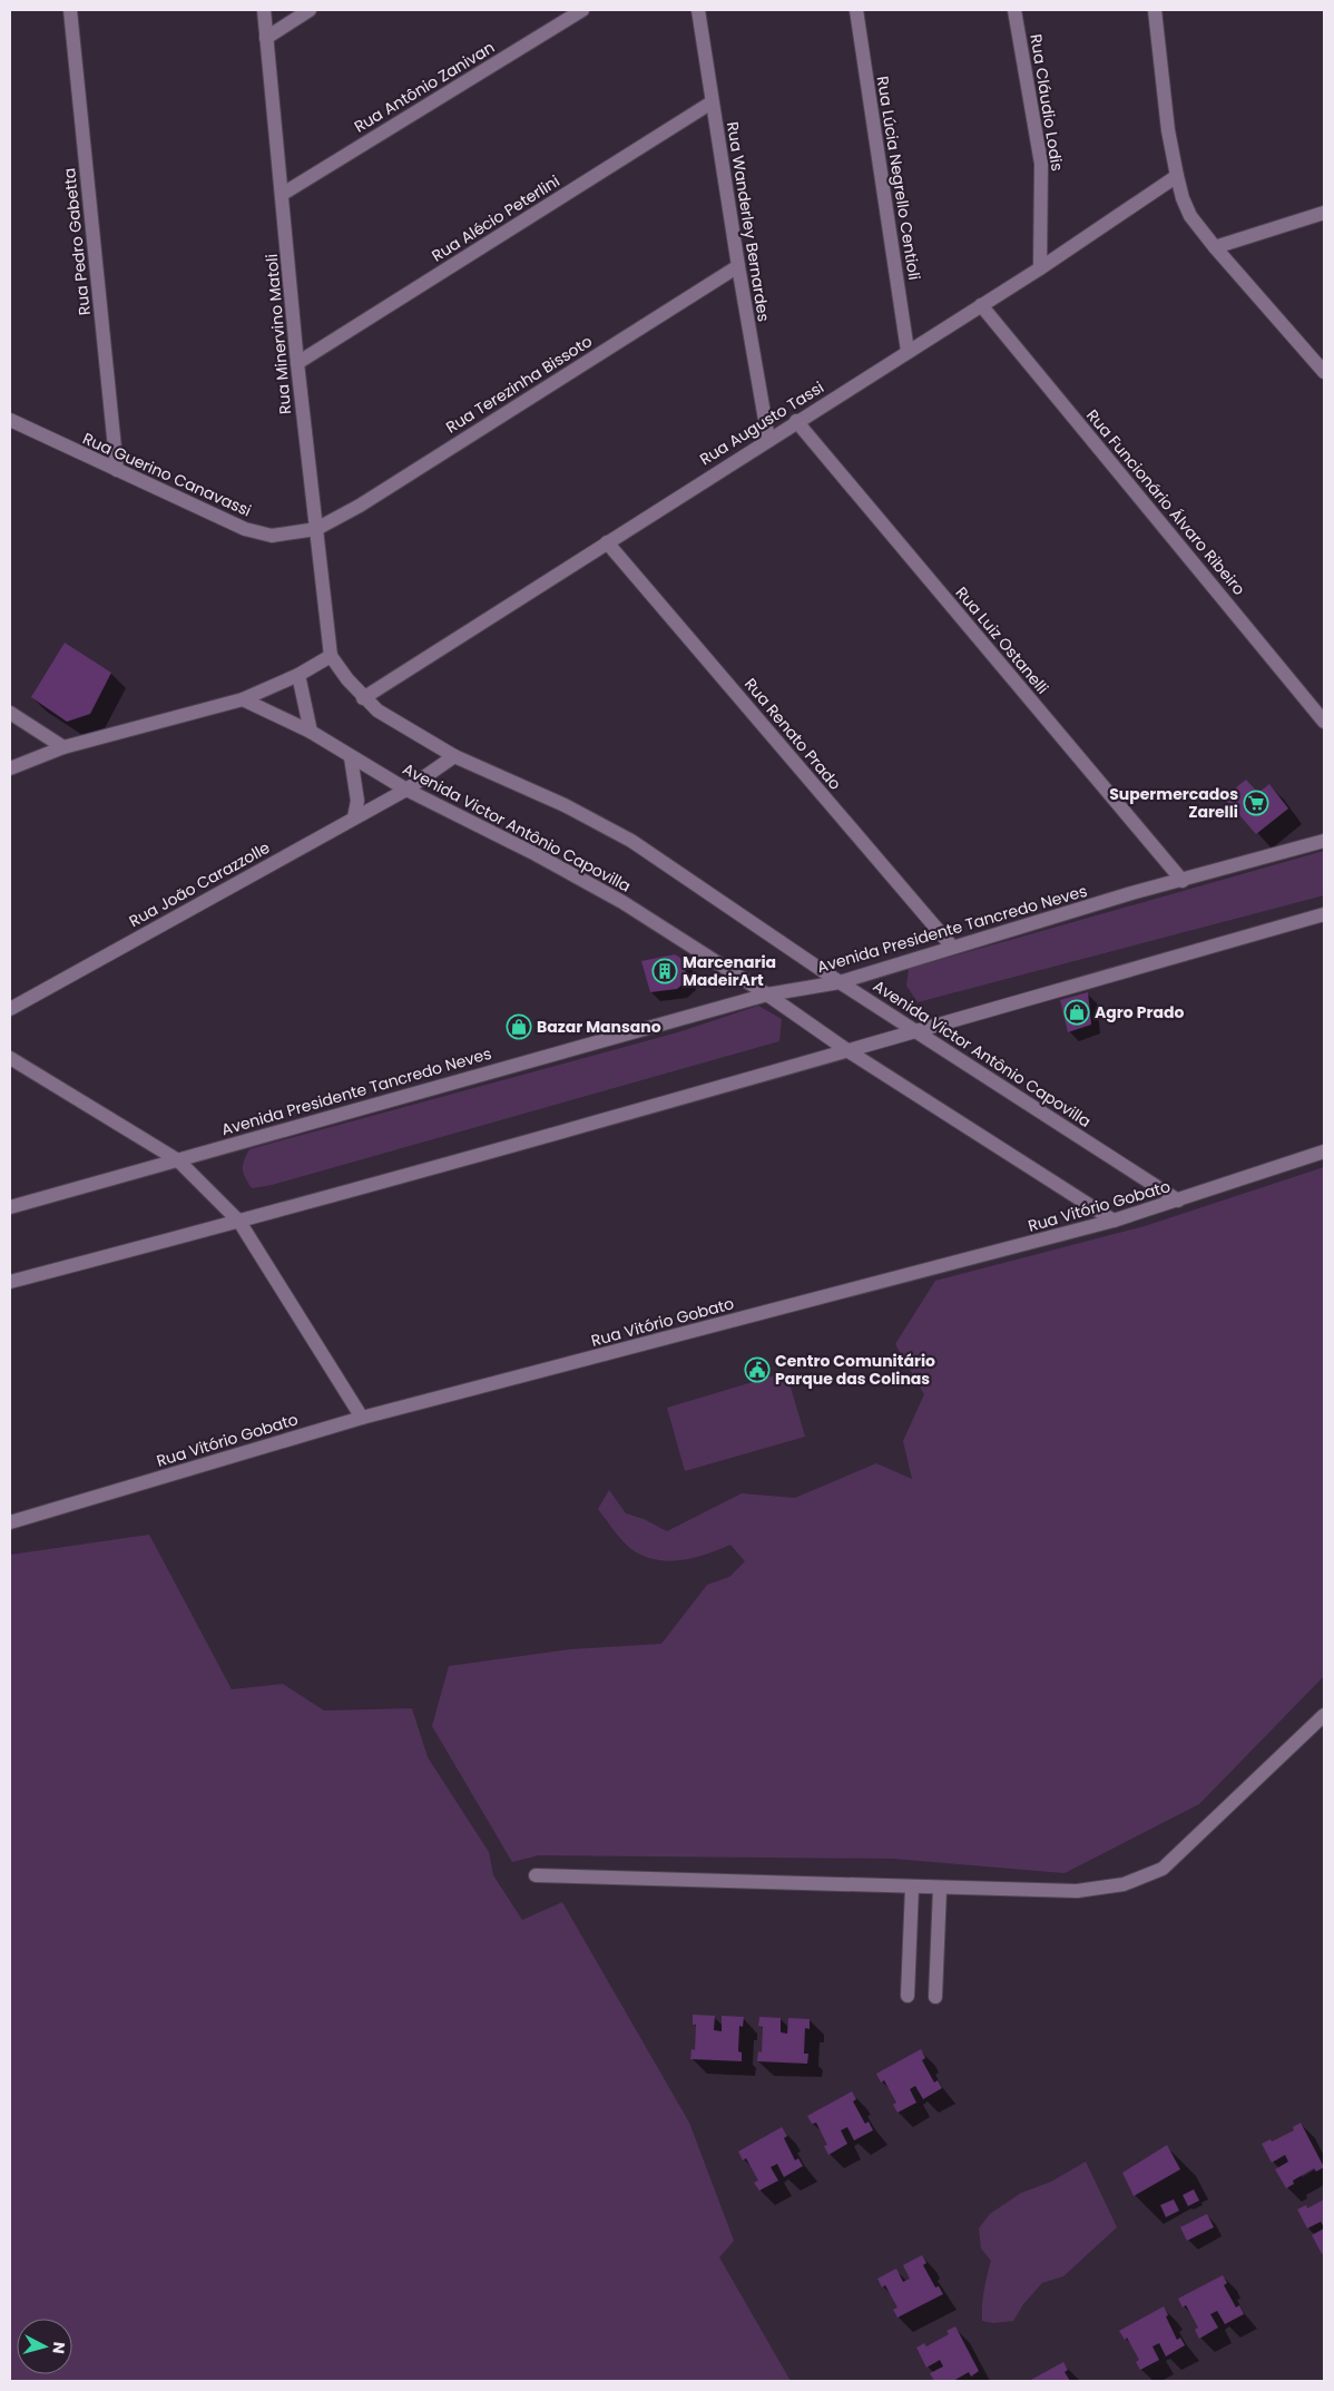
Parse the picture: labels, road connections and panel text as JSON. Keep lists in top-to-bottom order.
{
  "streets": {
    "street": [
      "Rua Antônio Zanivan",
      "Rua Cláudio Lodis",
      "Rua Lúcia Negrello Centioli",
      "Rua Alécio Peterlini",
      "Rua Wanderley Bernardes",
      "Rua Pedro Gabetta",
      "Rua Minervino Matoli",
      "Rua Terezinha Bissoto",
      "Rua Augusto Tassi",
      "Rua Guerino Canavassi",
      "Rua Funcionário Álvaro Ribeiro",
      "Rua Luiz Ostanelli",
      "Rua Renato Prado",
      "Avenida Victor Antônio Capovilla",
      "Rua João Carazzolle",
      "Avenida Presidente Tancredo Neves",
      "Rua Vitório Gobato"
    ]
  },
  "crossings": [
    ["Rua Antônio Zanivan", "Rua Minervino Matoli"],
    ["Rua Cláudio Lodis", "Rua Augusto Tassi"],
    ["Rua Lúcia Negrello Centioli", "Rua Augusto Tassi"],
    ["Rua Alécio Peterlini", "Rua Wanderley Bernardes"],
    ["Rua Alécio Peterlini", "Rua Minervino Matoli"],
    ["Rua Wanderley Bernardes", "Rua Terezinha Bissoto"],
    ["Rua Wanderley Bernardes", "Rua Augusto Tassi"],
    ["Rua Pedro Gabetta", "Rua Guerino Canavassi"],
    ["Rua Minervino Matoli", "Rua Terezinha Bissoto"],
    ["Rua Minervino Matoli", "Rua Guerino Canavassi"],
    ["Rua Minervino Matoli", "Avenida Victor Antônio Capovilla"],
    ["Rua Terezinha Bissoto", "Rua Guerino Canavassi"],
    ["Rua Augusto Tassi", "Rua Funcionário Álvaro Ribeiro"],
    ["Rua Augusto Tassi", "Rua Luiz Ostanelli"],
    ["Rua Augusto Tassi", "Rua Renato Prado"],
    ["Rua Augusto Tassi", "Avenida Victor Antônio Capovilla"],
    ["Rua Luiz Ostanelli", "Avenida Presidente Tancredo Neves"],
    ["Rua Renato Prado", "Avenida Presidente Tancredo Neves"],
    ["Avenida Victor Antônio Capovilla", "Rua João Carazzolle"],
    ["Avenida Victor Antônio Capovilla", "Avenida Presidente Tancredo Neves"],
    ["Avenida Victor Antônio Capovilla", "Rua Vitório Gobato"]
  ],
  "places": {
    "supermarket": ["Supermercados Zarelli"],
    "building": ["Marcenaria MadeirArt"],
    "shop": ["Agro Prado", "Bazar Mansano"],
    "public building": ["Centro Comunitário Parque das Colinas"]
  },
  "north": "right"
}
